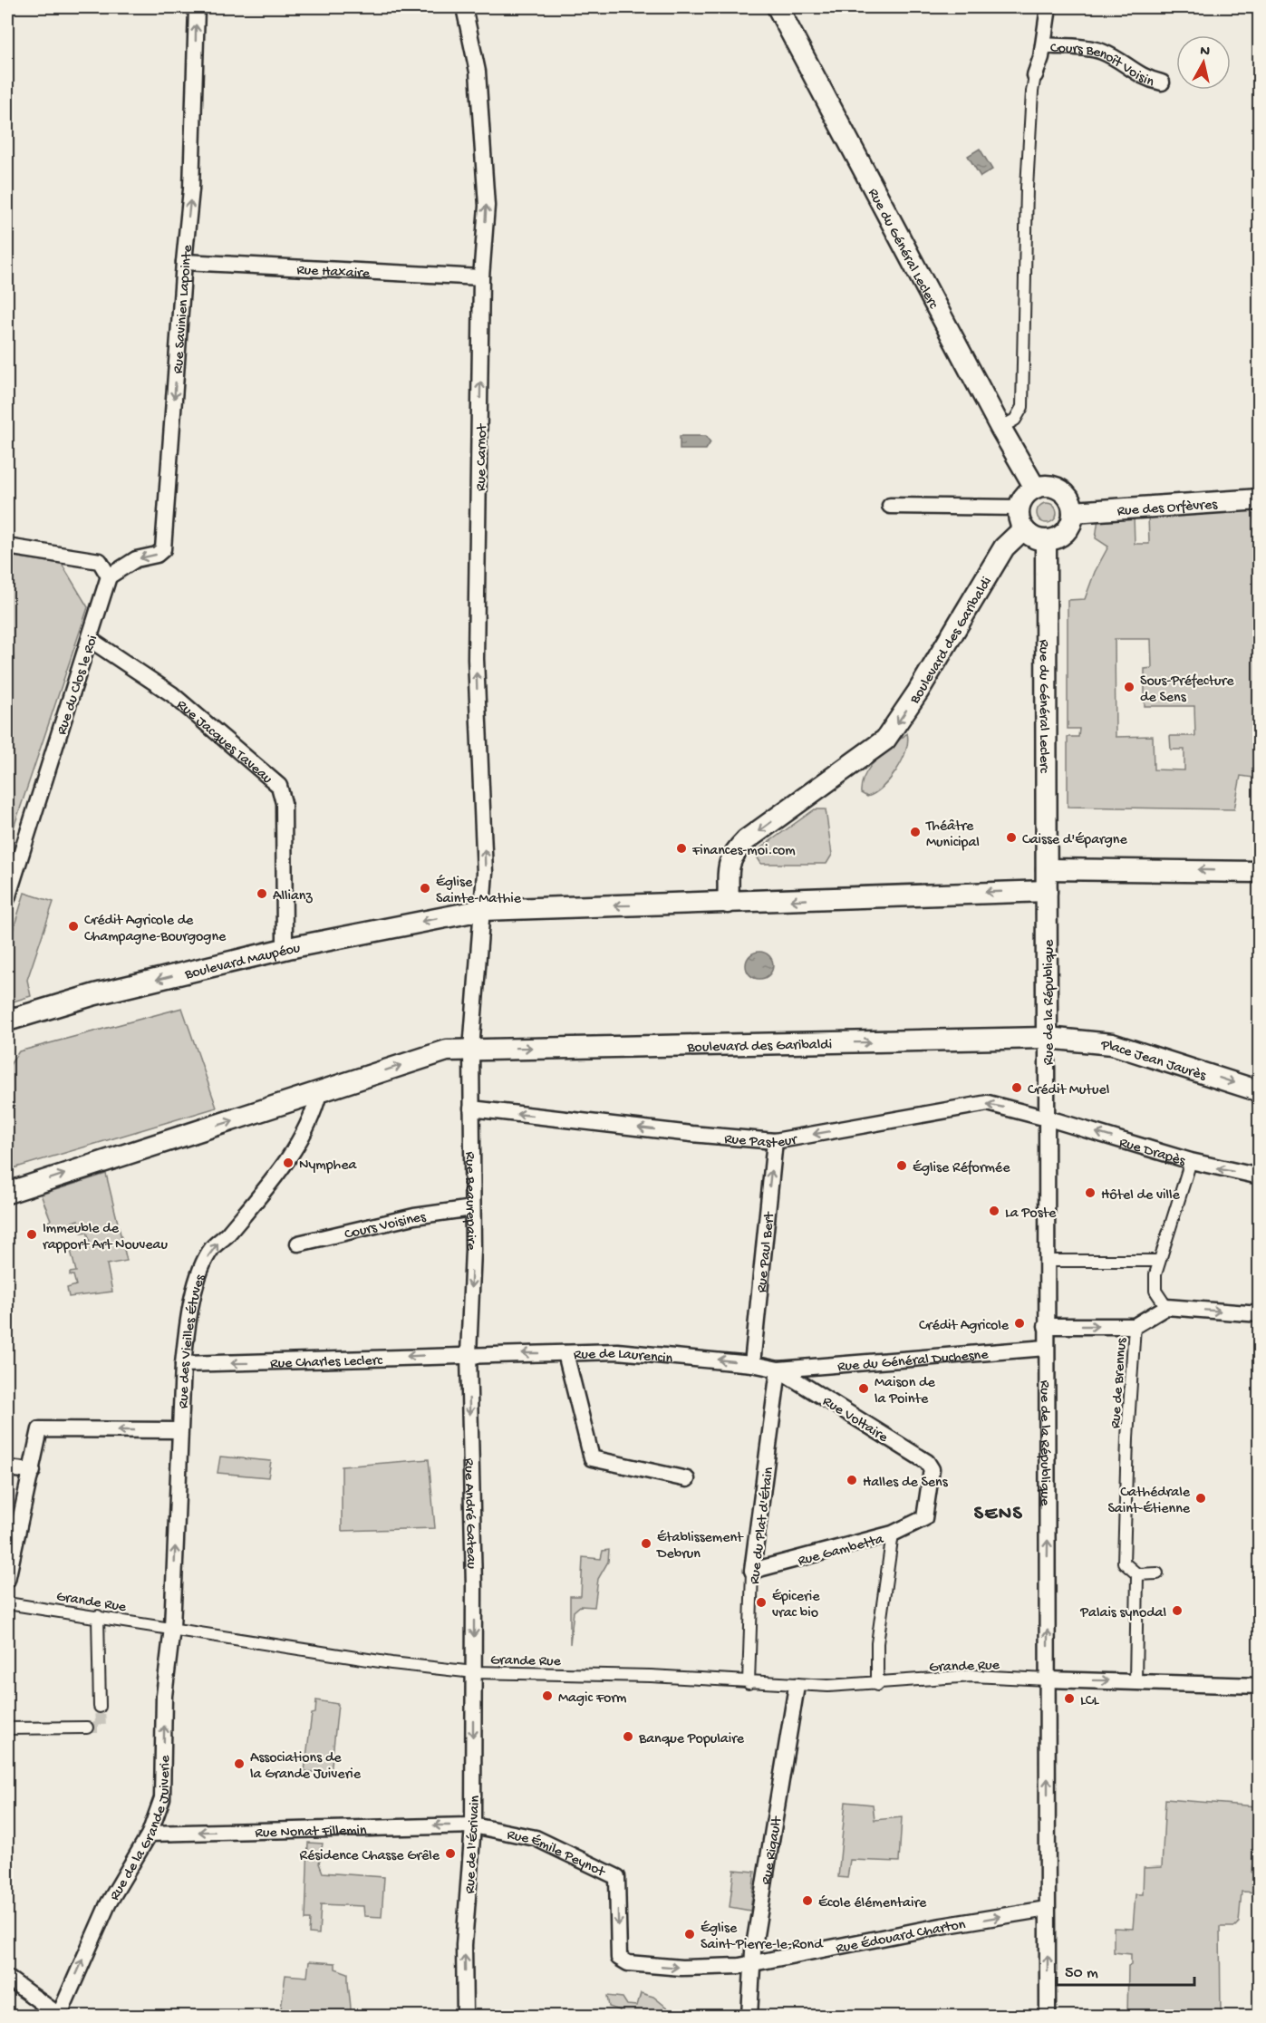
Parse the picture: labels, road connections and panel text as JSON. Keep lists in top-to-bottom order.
{
  "streets": {
    "main road": [
      "Rue du Général Leclerc",
      "Rue des Orfèvres",
      "Boulevard des Garibaldi",
      "Boulevard Maupéou",
      "Rue de la République",
      "Place Jean Jaurès"
    ],
    "street": [
      "Cours Benoît Voisin",
      "Rue Haxaire",
      "Rue Savinien Lapointe",
      "Rue Carnot",
      "Rue du Clos le Roi",
      "Rue Jacques Taveau",
      "Rue Pasteur",
      "Rue Drapès",
      "Rue Beaurepaire",
      "Cours Voisines",
      "Rue Paul Bert",
      "Rue des Vieilles Étuves",
      "Rue de Laurencin",
      "Rue du Général Duchesne",
      "Rue Charles Leclerc",
      "Rue de Brennus",
      "Rue Voltaire",
      "Rue André Gateau",
      "Rue du Plat d'Étain",
      "Rue Gambetta",
      "Grande Rue",
      "Rue de la Grande Juiverie",
      "Rue Nonat Fillemin",
      "Rue de l'Écrivain",
      "Rue Rigault",
      "Rue Émile Peynot",
      "Rue Édouard Charton"
    ]
  },
  "crossings": [
    ["Rue du Général Leclerc", "Rue des Orfèvres"],
    ["Rue du Général Leclerc", "Boulevard des Garibaldi"],
    ["Rue du Général Leclerc", "Rue de la République"],
    ["Rue Haxaire", "Rue Savinien Lapointe"],
    ["Rue Haxaire", "Rue Carnot"],
    ["Rue Savinien Lapointe", "Rue du Clos le Roi"],
    ["Rue Carnot", "Boulevard des Garibaldi"],
    ["Rue Carnot", "Boulevard Maupéou"],
    ["Rue Carnot", "Rue Beaurepaire"],
    ["Rue des Orfèvres", "Boulevard des Garibaldi"],
    ["Boulevard des Garibaldi", "Rue de la République"],
    ["Boulevard des Garibaldi", "Place Jean Jaurès"],
    ["Boulevard des Garibaldi", "Rue Beaurepaire"],
    ["Rue du Clos le Roi", "Rue Jacques Taveau"],
    ["Rue Jacques Taveau", "Boulevard Maupéou"],
    ["Rue de la République", "Place Jean Jaurès"],
    ["Rue de la République", "Rue Pasteur"],
    ["Rue de la République", "Rue Drapès"],
    ["Rue de la République", "Rue du Général Duchesne"],
    ["Rue de la République", "Grande Rue"],
    ["Rue de la République", "Rue Édouard Charton"],
    ["Rue Pasteur", "Rue Drapès"],
    ["Rue Pasteur", "Rue Beaurepaire"],
    ["Rue Pasteur", "Rue Paul Bert"],
    ["Rue Beaurepaire", "Cours Voisines"],
    ["Rue Beaurepaire", "Rue de Laurencin"],
    ["Rue Beaurepaire", "Rue Charles Leclerc"],
    ["Rue Beaurepaire", "Rue André Gateau"],
    ["Rue Paul Bert", "Rue de Laurencin"],
    ["Rue des Vieilles Étuves", "Rue Charles Leclerc"],
    ["Rue des Vieilles Étuves", "Grande Rue"],
    ["Rue des Vieilles Étuves", "Rue de la Grande Juiverie"],
    ["Rue de Laurencin", "Rue du Général Duchesne"],
    ["Rue de Laurencin", "Rue Charles Leclerc"],
    ["Rue de Laurencin", "Rue Voltaire"],
    ["Rue de Laurencin", "Rue André Gateau"],
    ["Rue de Laurencin", "Rue du Plat d'Étain"],
    ["Rue du Général Duchesne", "Rue Voltaire"],
    ["Rue du Général Duchesne", "Rue du Plat d'Étain"],
    ["Rue Charles Leclerc", "Rue André Gateau"],
    ["Rue Voltaire", "Rue du Plat d'Étain"],
    ["Rue Voltaire", "Rue Gambetta"],
    ["Rue André Gateau", "Grande Rue"],
    ["Rue André Gateau", "Rue de l'Écrivain"],
    ["Rue du Plat d'Étain", "Rue Gambetta"],
    ["Rue du Plat d'Étain", "Grande Rue"],
    ["Grande Rue", "Rue de la Grande Juiverie"],
    ["Grande Rue", "Rue de l'Écrivain"],
    ["Grande Rue", "Rue Rigault"],
    ["Rue de la Grande Juiverie", "Rue Nonat Fillemin"],
    ["Rue Nonat Fillemin", "Rue de l'Écrivain"],
    ["Rue Nonat Fillemin", "Rue Émile Peynot"],
    ["Rue de l'Écrivain", "Rue Émile Peynot"],
    ["Rue Rigault", "Rue Émile Peynot"],
    ["Rue Rigault", "Rue Édouard Charton"],
    ["Rue Émile Peynot", "Rue Édouard Charton"]
  ],
  "one_way": [
    "Rue Carnot",
    "Rue de la République",
    "Rue Pasteur",
    "Rue Beaurepaire",
    "Rue Paul Bert",
    "Rue des Vieilles Étuves",
    "Rue de Laurencin",
    "Rue Charles Leclerc",
    "Rue André Gateau",
    "Rue de la Grande Juiverie",
    "Rue Nonat Fillemin",
    "Rue Émile Peynot",
    "Rue Édouard Charton"
  ],
  "districts": ["SENS"],
  "places": [
    "Sous-Préfecture de Sens",
    "Théâtre Municipal",
    "Caisse d'Épargne",
    "Finances-moi.com",
    "Église Sainte-Mathie",
    "Allianz",
    "Crédit Agricole de Champagne-Bourgogne",
    "Crédit Mutuel",
    "Nymphea",
    "Église Réformée",
    "Hôtel de ville",
    "La Poste",
    "Immeuble de rapport Art Nouveau",
    "Crédit Agricole",
    "Maison de la Pointe",
    "Halles de Sens",
    "Cathédrale Saint-Étienne",
    "Établissement Debrun",
    "Épicerie vrac bio",
    "Palais synodal",
    "Magic Form",
    "LCL",
    "Banque Populaire",
    "Associations de la Grande Juiverie",
    "Résidence Chasse Grêle",
    "École élémentaire",
    "Église Saint-Pierre-le-Rond"
  ],
  "scale_bar": "50 m",
  "north": "top"
}
